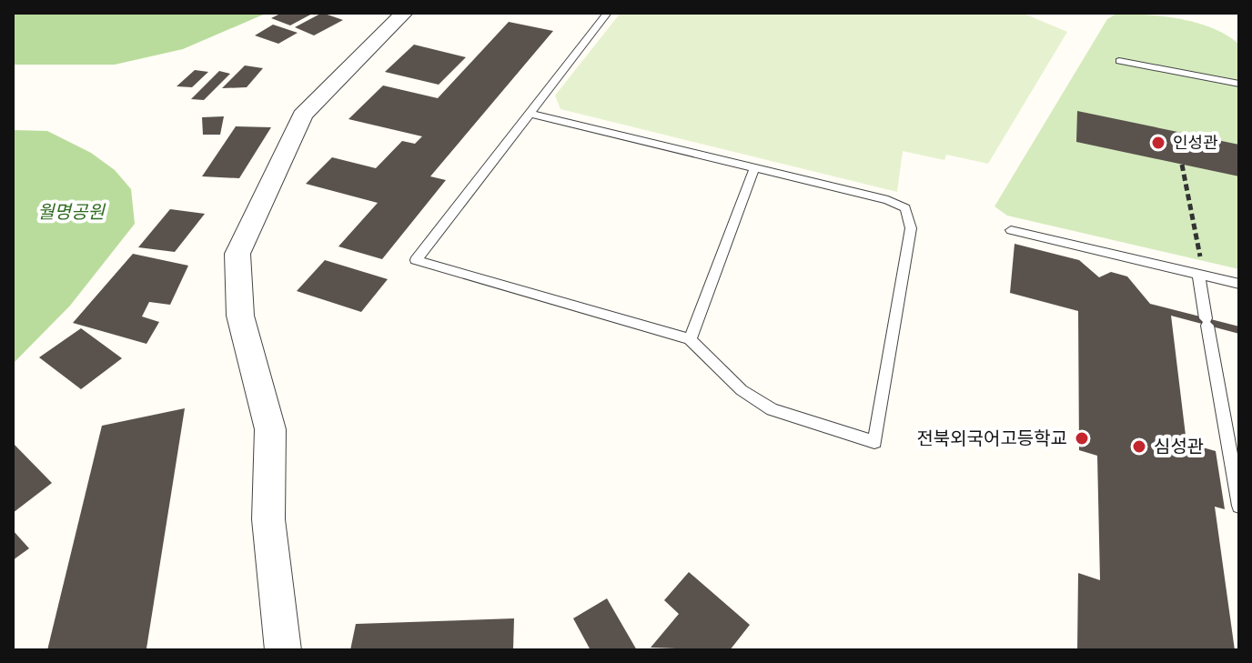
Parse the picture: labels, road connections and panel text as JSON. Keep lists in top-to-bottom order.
{
  "parks": ["월명공원"],
  "places": ["인성관", "전북외국어고등학교", "심성관"]
}
